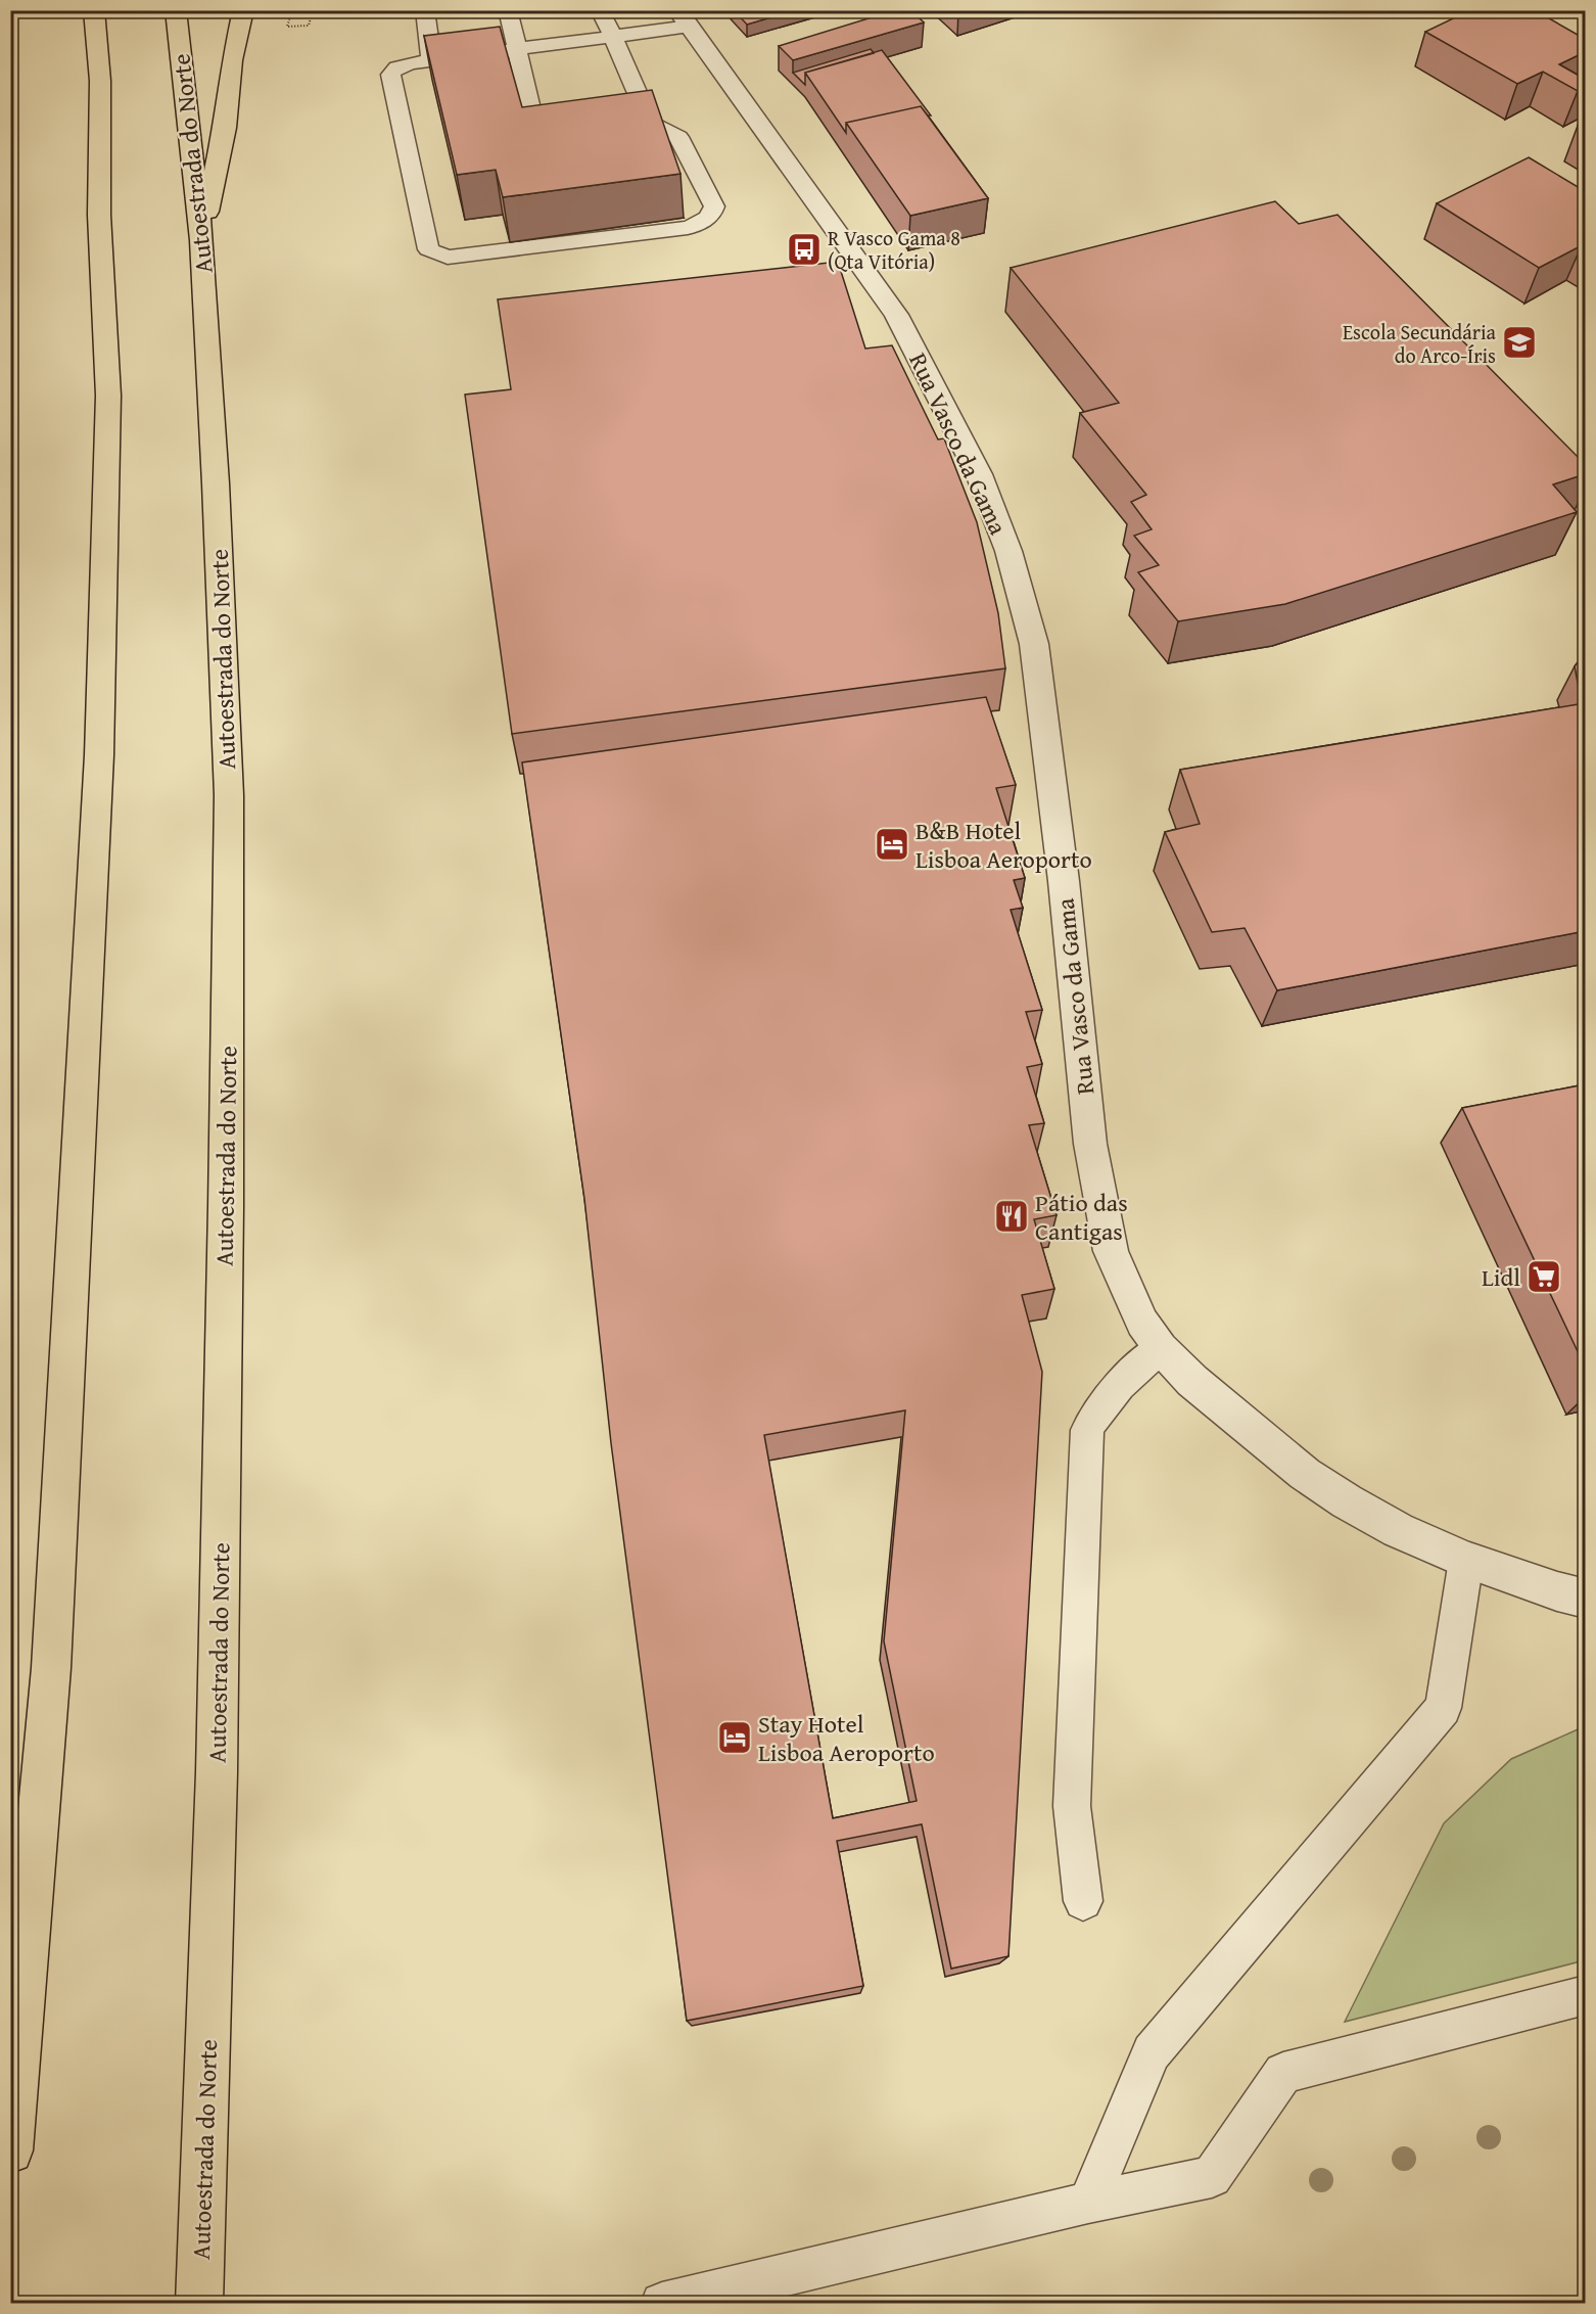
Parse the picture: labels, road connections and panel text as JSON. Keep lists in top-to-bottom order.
{
  "streets": {
    "highway": ["Autoestrada do Norte"],
    "street": ["Rua Vasco da Gama"]
  },
  "places": {
    "bus stop": ["R Vasco Gama 8 (Qta Vitória)"],
    "school or university": ["Escola Secundária do Arco-Íris"],
    "hotel": ["B&B Hotel Lisboa Aeroporto", "Stay Hotel Lisboa Aeroporto"],
    "restaurant": ["Pátio das Cantigas"],
    "supermarket": ["Lidl"]
  }
}
